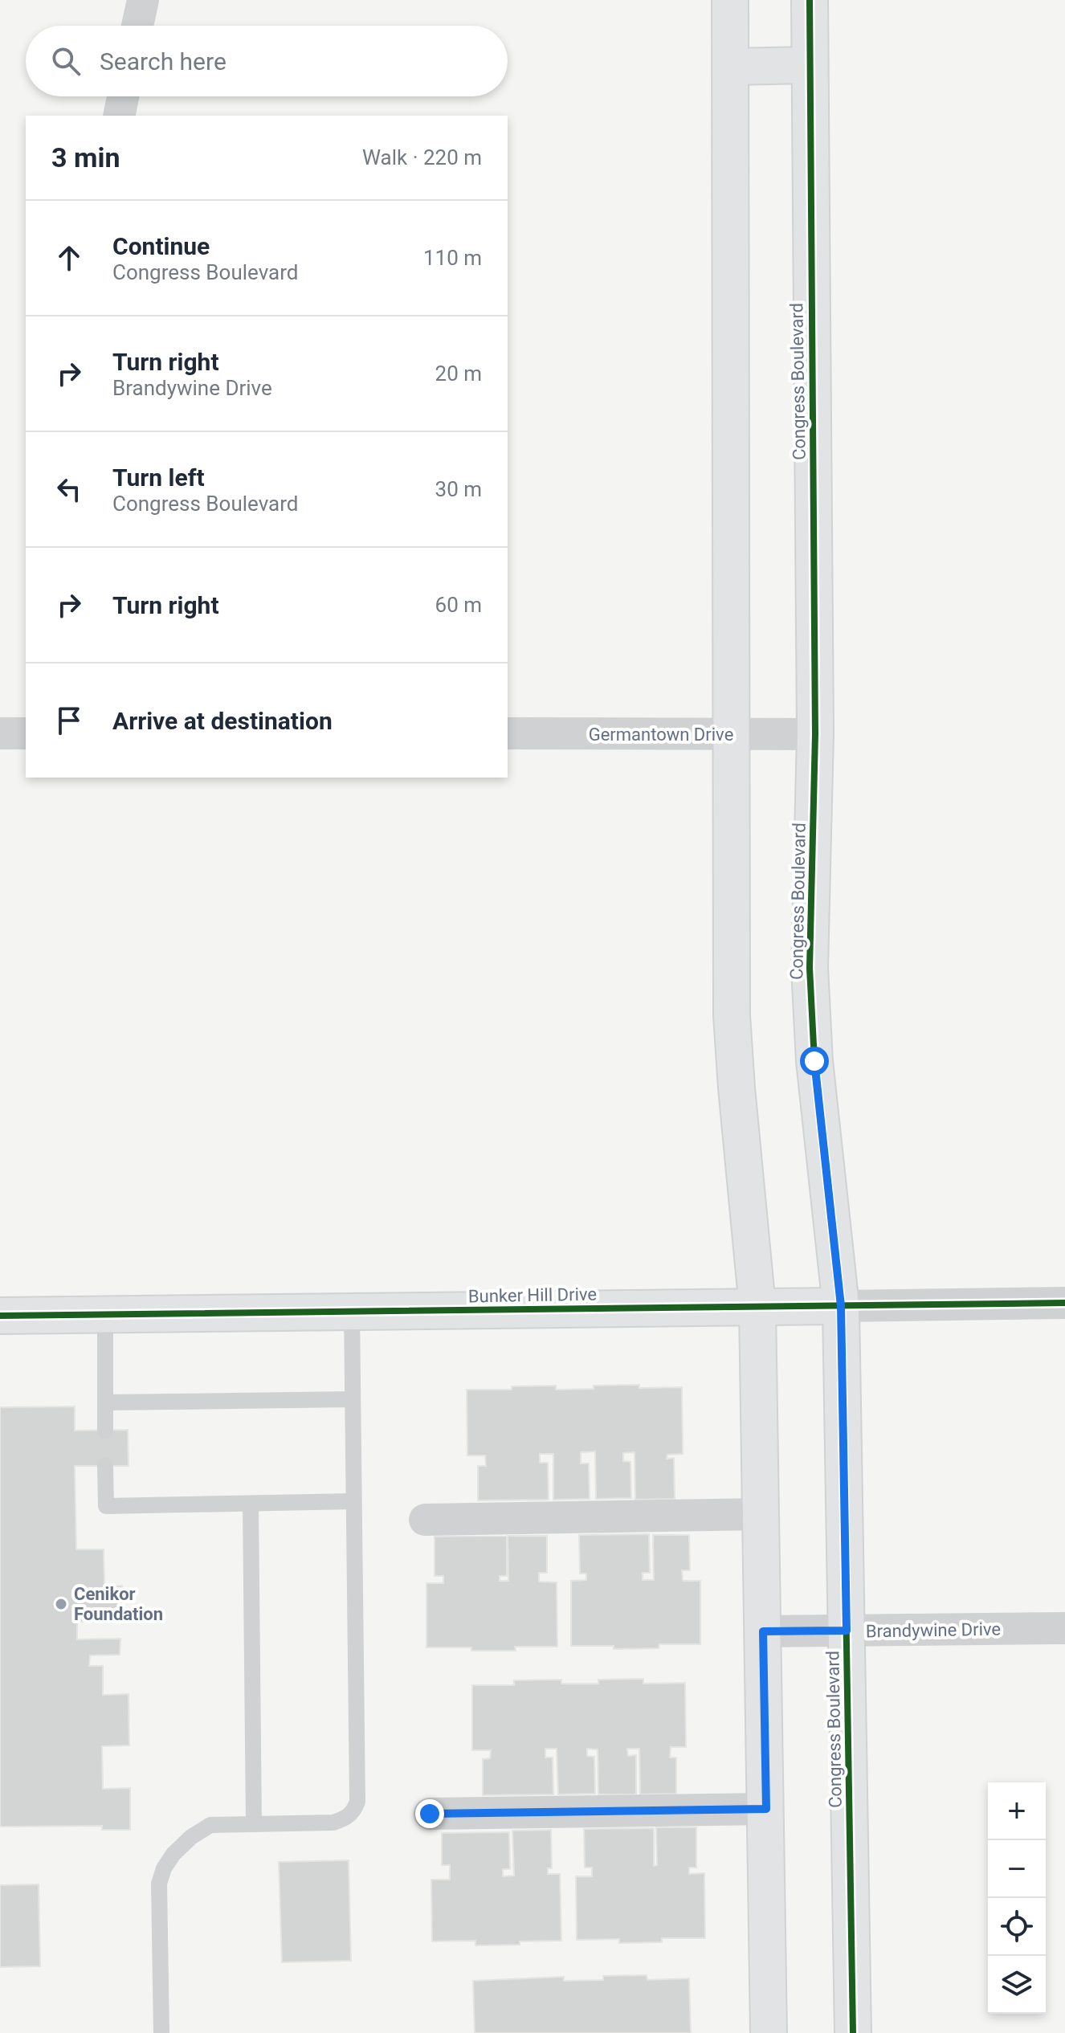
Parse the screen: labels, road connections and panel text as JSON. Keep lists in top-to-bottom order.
{
  "streets": {
    "street": [
      "Congress Boulevard",
      "Germantown Drive",
      "Bunker Hill Drive",
      "Brandywine Drive"
    ]
  },
  "crossings": [
    ["Congress Boulevard", "Germantown Drive"],
    ["Congress Boulevard", "Bunker Hill Drive"],
    ["Congress Boulevard", "Brandywine Drive"]
  ],
  "places": ["Cenikor Foundation"],
  "page": {
    "search": "Search here",
    "heading": ["3 min", "Walk · 220 m"],
    "list": [
      ["Continue", "Congress Boulevard", "110 m"],
      ["Turn right", "Brandywine Drive", "20 m"],
      ["Turn left", "Congress Boulevard", "30 m"],
      ["Turn right", "60 m"],
      "Arrive at destination"
    ],
    "map_buttons": ["+", "−"]
  }
}
